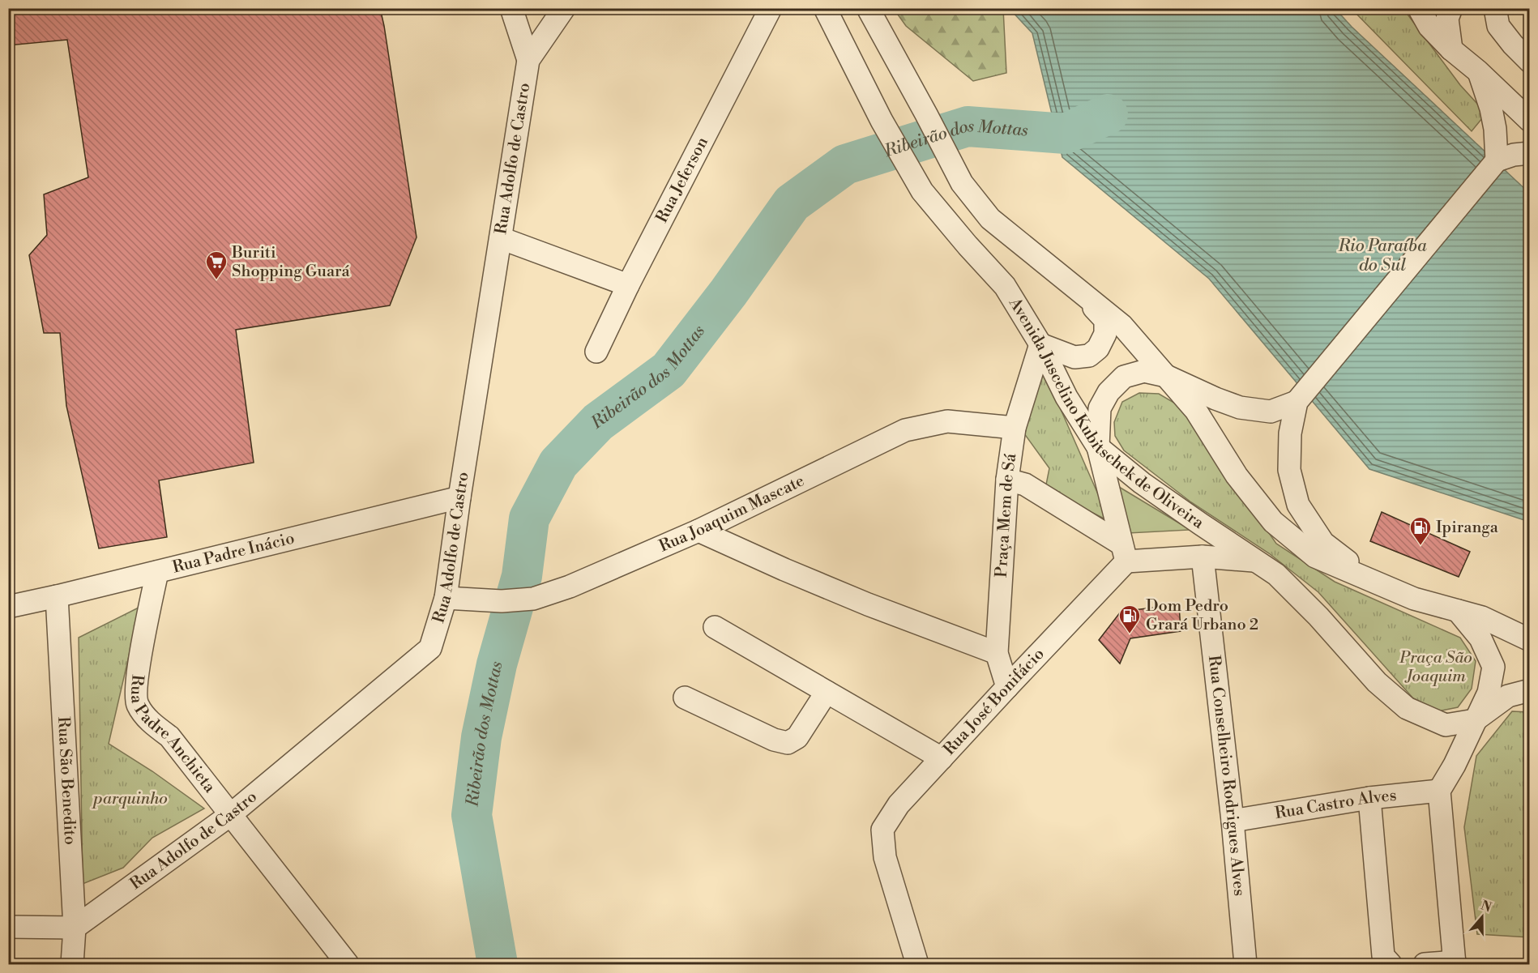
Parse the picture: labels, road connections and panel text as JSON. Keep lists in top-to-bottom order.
{
  "streets": {
    "street": [
      "Rua Adolfo de Castro",
      "Rua Jeferson",
      "Avenida Juscelino Kubitschek de Oliveira",
      "Rua Joaquim Mascate",
      "Praça Mem de Sá",
      "Rua Padre Inácio",
      "Rua José Bonifácio",
      "Rua Padre Anchieta",
      "Rua Conselheiro Rodrigues Alves",
      "Rua São Benedito",
      "Rua Castro Alves"
    ]
  },
  "crossings": [
    ["Rua Adolfo de Castro", "Rua Joaquim Mascate"],
    ["Rua Adolfo de Castro", "Rua Padre Inácio"],
    ["Rua Adolfo de Castro", "Rua Padre Anchieta"],
    ["Rua Adolfo de Castro", "Rua São Benedito"],
    ["Avenida Juscelino Kubitschek de Oliveira", "Praça Mem de Sá"],
    ["Rua Joaquim Mascate", "Praça Mem de Sá"],
    ["Praça Mem de Sá", "Rua José Bonifácio"],
    ["Rua Padre Inácio", "Rua Padre Anchieta"],
    ["Rua Padre Inácio", "Rua São Benedito"],
    ["Rua Conselheiro Rodrigues Alves", "Rua Castro Alves"]
  ],
  "water": ["Ribeirão dos Mottas", "Rio Paraíba do Sul"],
  "parks": ["Praça São Joaquim", "parquinho"],
  "places": {
    "supermarket": ["Buriti Shopping Guará"],
    "fuel station": ["Ipiranga", "Dom Pedro Grará Urbano 2"]
  },
  "north": "top"
}
